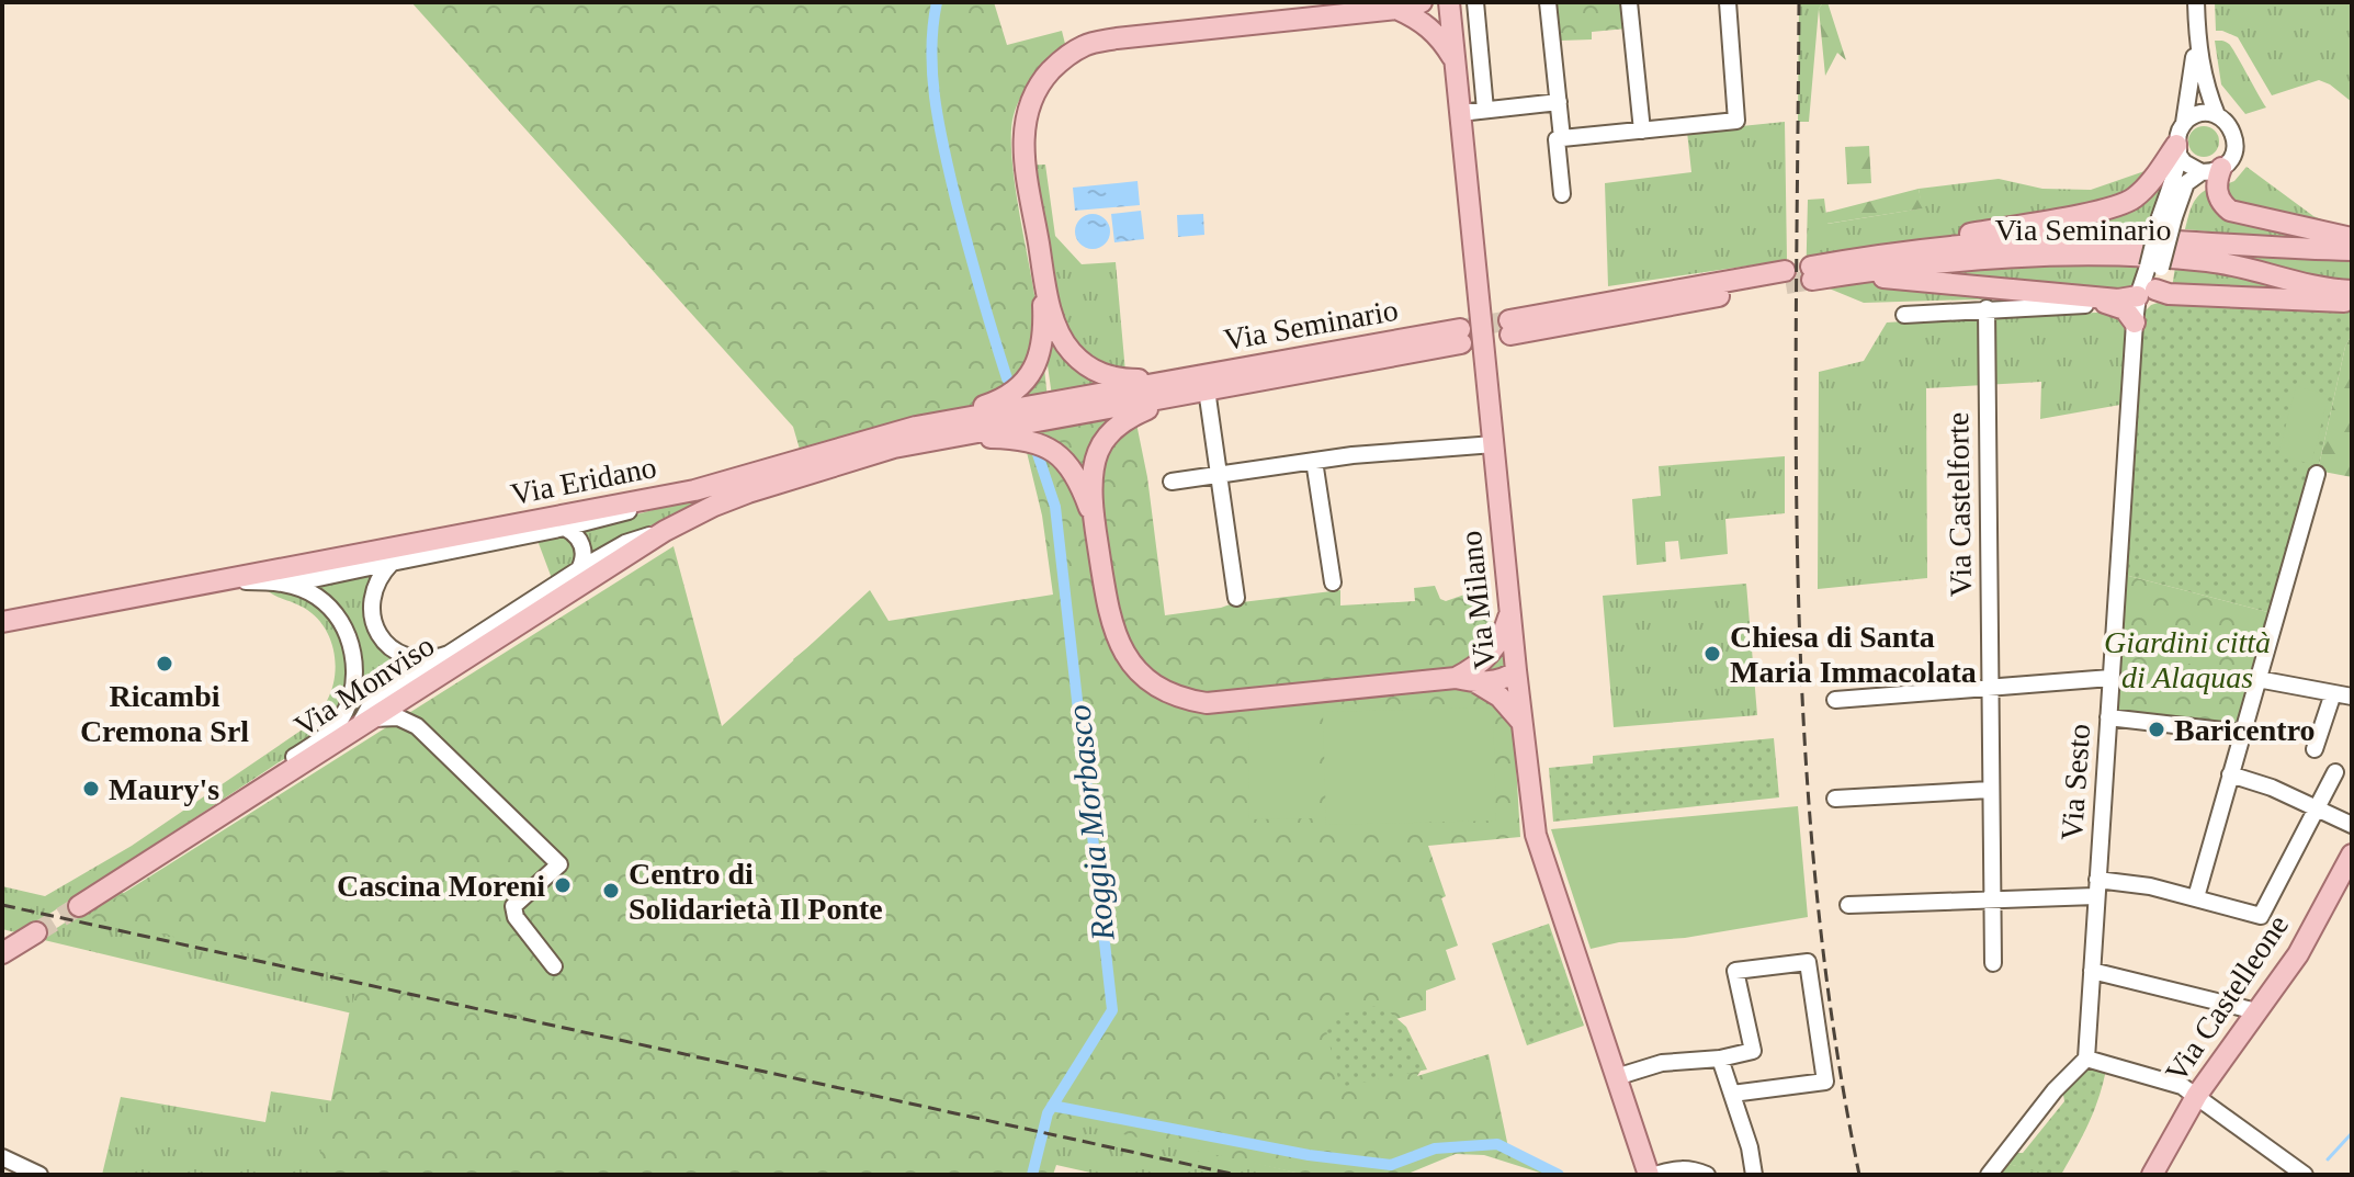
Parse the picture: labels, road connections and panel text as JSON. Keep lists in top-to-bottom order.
{
  "streets": {
    "main road": [
      "Via Seminario",
      "Via Eridano",
      "Via Milano",
      "Via Monviso",
      "Via Castelleone"
    ],
    "street": ["Via Castelforte", "Via Sesto"]
  },
  "crossings": [
    ["Via Seminario", "Via Eridano"],
    ["Via Eridano", "Via Monviso"]
  ],
  "water": ["Roggia Morbasco"],
  "parks": ["Giardini città di Alaquas"],
  "places": [
    "Chiesa di Santa Maria Immacolata",
    "Ricambi Cremona Srl",
    "Baricentro",
    "Maury's",
    "Cascina Moreni",
    "Centro di Solidarietà Il Ponte"
  ]
}
